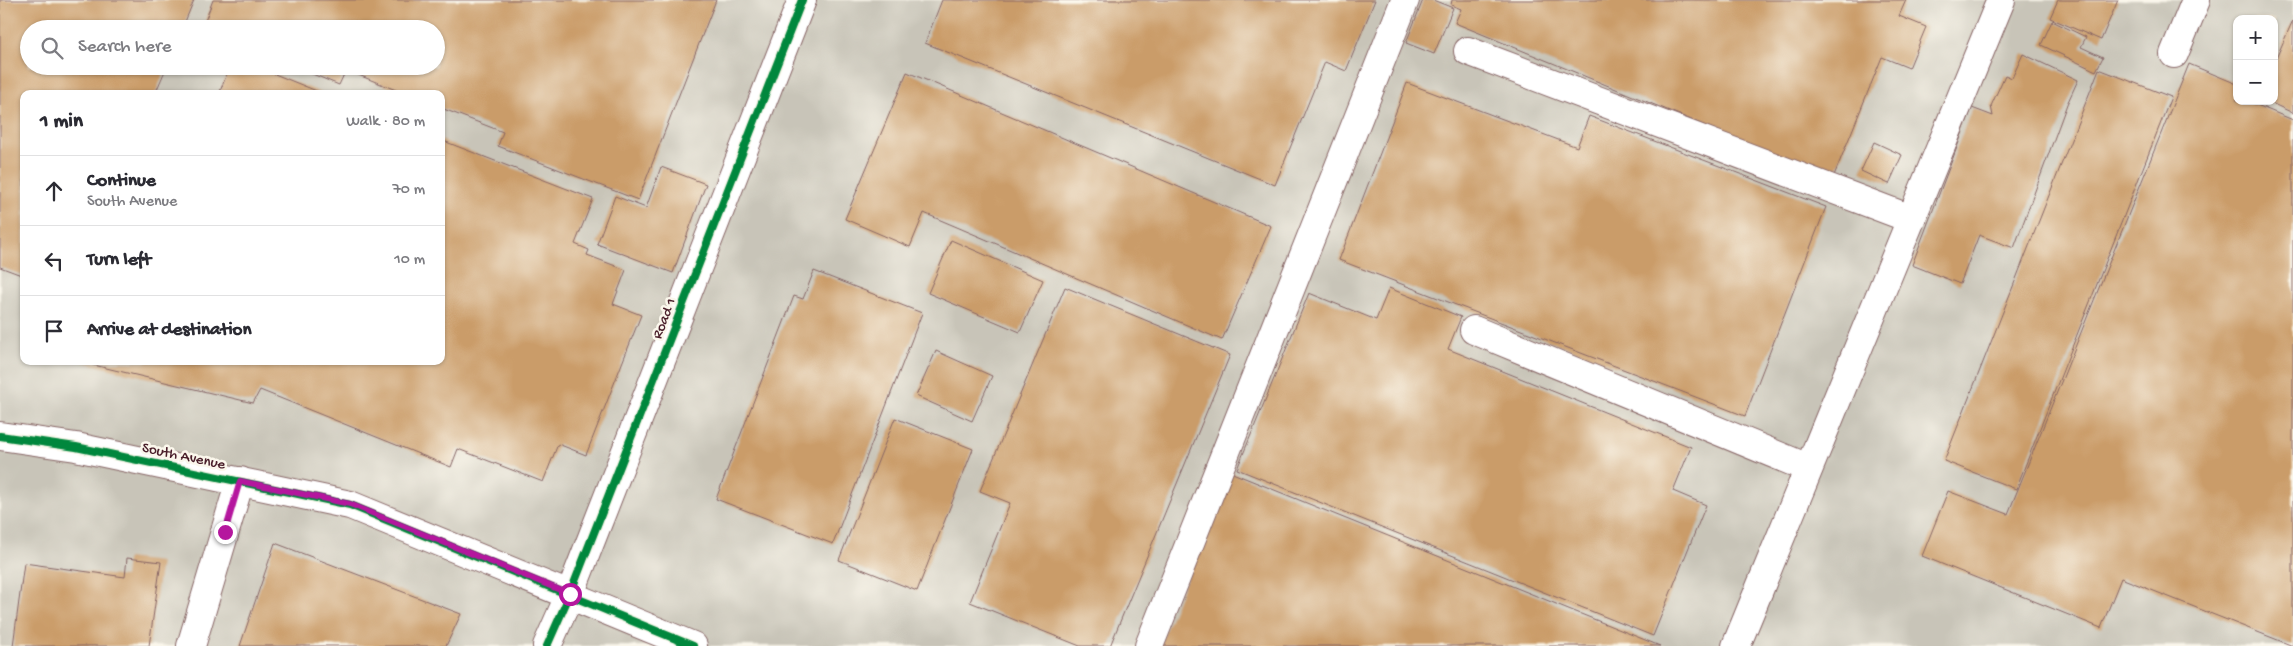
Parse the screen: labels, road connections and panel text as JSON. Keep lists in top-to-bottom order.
{
  "streets": {
    "street": ["Road 1", "South Avenue"]
  },
  "crossings": [
    ["Road 1", "South Avenue"]
  ],
  "page": {
    "map_buttons": ["+", "−"],
    "search": "Search here",
    "heading": ["1 min", "Walk · 80 m"],
    "list": [
      ["Continue", "South Avenue", "70 m"],
      ["Turn left", "10 m"],
      "Arrive at destination"
    ]
  }
}
